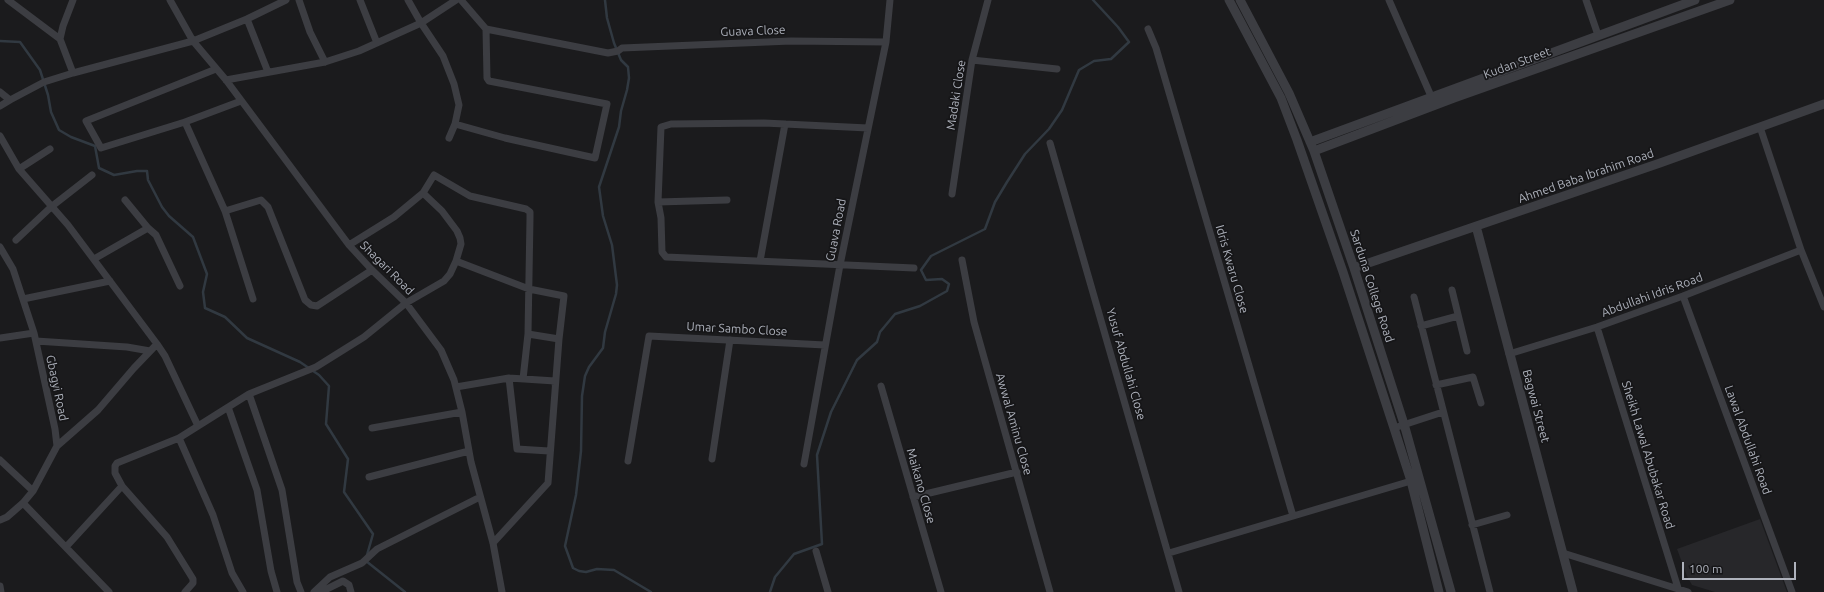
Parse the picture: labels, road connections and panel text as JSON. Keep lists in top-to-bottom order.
{
  "streets": {
    "street": [
      "Guava Close",
      "Kudan Street",
      "Madaki Close",
      "Ahmed Baba Ibrahim Road",
      "Guava Road",
      "Shagari Road",
      "Idris Kwaru Close",
      "Sarduna College Road",
      "Abdullahi Idris Road",
      "Umar Sambo Close",
      "Yusuf Abdullahi Close",
      "Gbagyi Road",
      "Bagwai Street",
      "Awwal Aminu Close",
      "Lawal Abdullahi Road",
      "Sheikh Lawal Abubakar Road",
      "Maikano Close"
    ]
  },
  "crossings": [
    ["Guava Close", "Guava Road"],
    ["Kudan Street", "Sarduna College Road"],
    ["Ahmed Baba Ibrahim Road", "Sarduna College Road"],
    ["Ahmed Baba Ibrahim Road", "Bagwai Street"],
    ["Guava Road", "Umar Sambo Close"],
    ["Abdullahi Idris Road", "Bagwai Street"],
    ["Abdullahi Idris Road", "Lawal Abdullahi Road"],
    ["Abdullahi Idris Road", "Sheikh Lawal Abubakar Road"]
  ],
  "scale_bar": "100 m"
}
